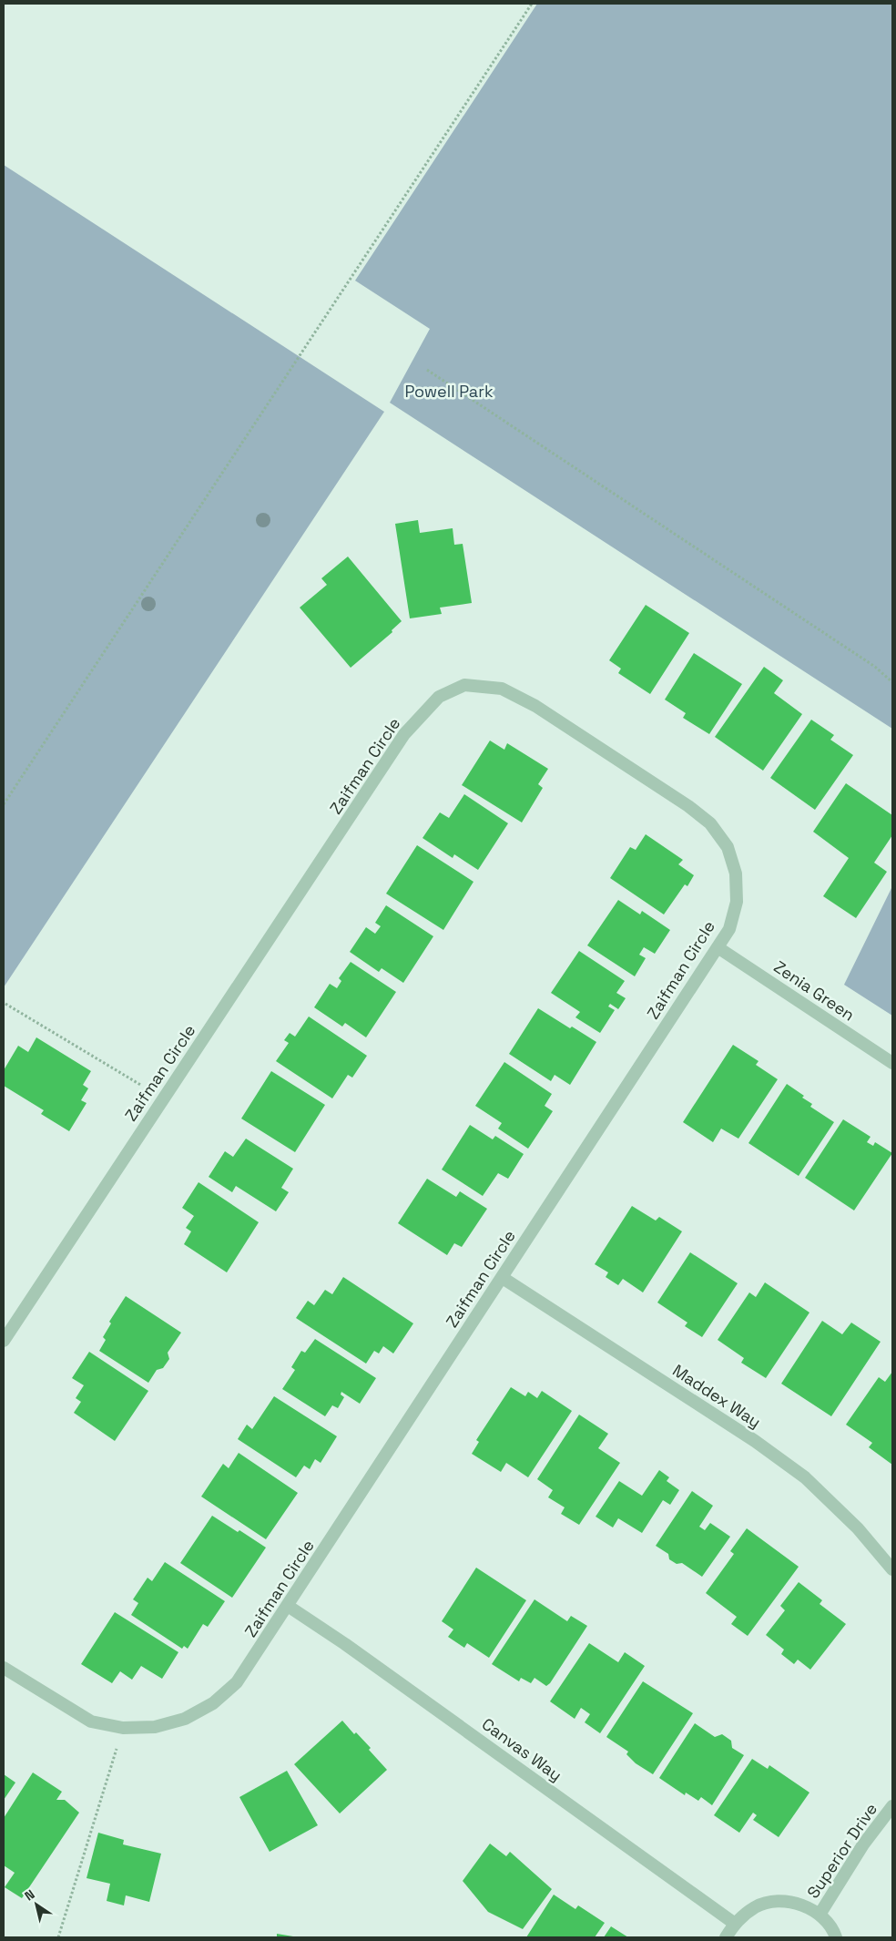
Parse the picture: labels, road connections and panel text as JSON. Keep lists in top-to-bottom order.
{
  "streets": {
    "street": [
      "Zaifman Circle",
      "Zenia Green",
      "Maddex Way",
      "Canvas Way",
      "Superior Drive"
    ]
  },
  "crossings": [
    ["Zaifman Circle", "Zenia Green"],
    ["Zaifman Circle", "Maddex Way"],
    ["Zaifman Circle", "Canvas Way"]
  ],
  "parks": ["Powell Park"],
  "north": "top left"
}
